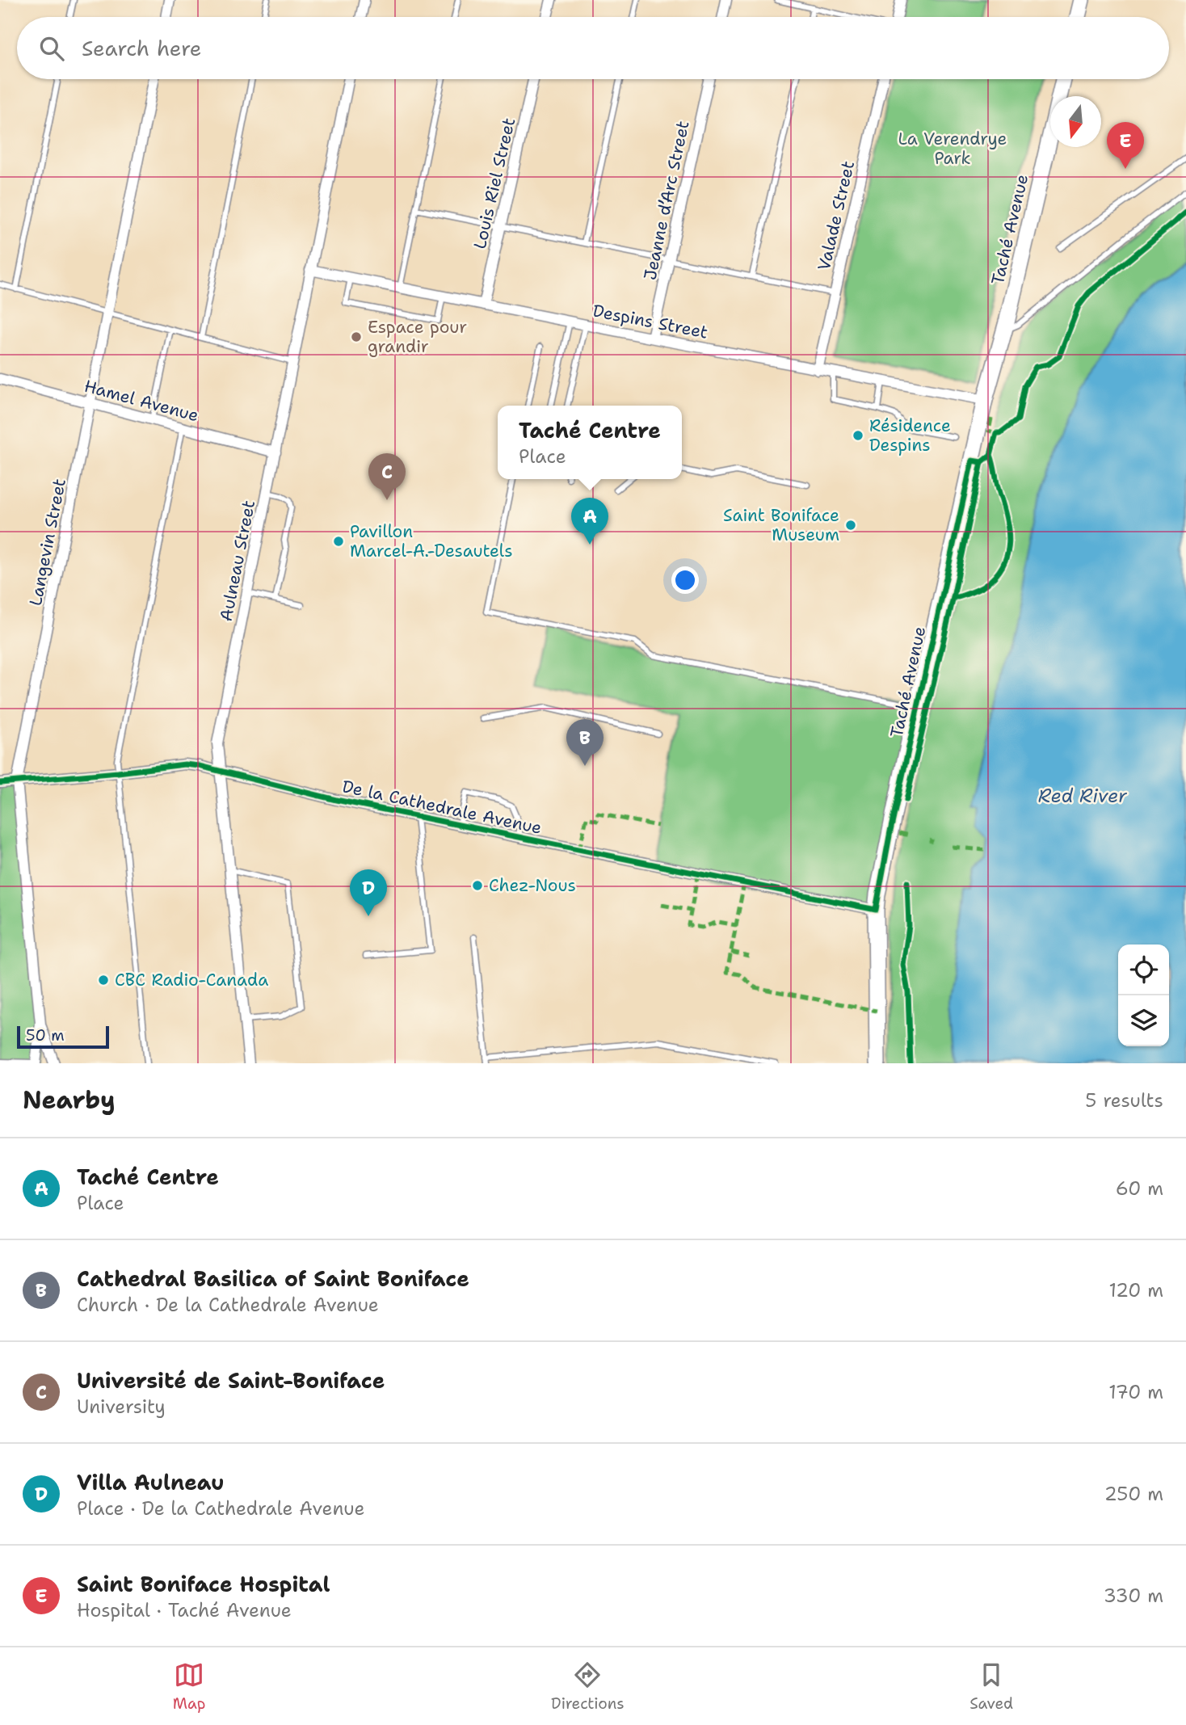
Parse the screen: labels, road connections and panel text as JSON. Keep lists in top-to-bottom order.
{
  "streets": {
    "street": [
      "Louis Riel Street",
      "Jeanne d’Arc Street",
      "Valade Street",
      "Taché Avenue",
      "Despins Street",
      "Hamel Avenue",
      "Langevin Street",
      "Aulneau Street",
      "De la Cathedrale Avenue"
    ]
  },
  "crossings": [
    ["Louis Riel Street", "Despins Street"],
    ["Jeanne d’Arc Street", "Despins Street"],
    ["Valade Street", "Despins Street"],
    ["Taché Avenue", "Despins Street"],
    ["Taché Avenue", "De la Cathedrale Avenue"],
    ["Despins Street", "Aulneau Street"],
    ["Hamel Avenue", "Langevin Street"],
    ["Hamel Avenue", "Aulneau Street"],
    ["Langevin Street", "De la Cathedrale Avenue"],
    ["Aulneau Street", "De la Cathedrale Avenue"]
  ],
  "water": ["Red River"],
  "parks": ["La Verendrye Park"],
  "places": [
    "Espace pour grandir",
    "Résidence Despins",
    "Saint Boniface Museum",
    "Pavillon Marcel-A.-Desautels",
    "Chez-Nous",
    "CBC Radio-Canada"
  ],
  "scale_bar": "50 m",
  "north": "bottom",
  "page": {
    "search": "Search here",
    "pins": [
      "E",
      "C",
      "A",
      "B",
      "D"
    ],
    "popup": ["Taché Centre", "Place"],
    "scale": "50 m",
    "heading": ["Nearby", "5 results"],
    "list": [
      {
        "mark": "A",
        "name": "Taché Centre",
        "note": "Place",
        "value": "60 m"
      },
      {
        "mark": "B",
        "name": "Cathedral Basilica of Saint Boniface",
        "note": "Church · De la Cathedrale Avenue",
        "value": "120 m"
      },
      {
        "mark": "C",
        "name": "Université de Saint-Boniface",
        "note": "University",
        "value": "170 m"
      },
      {
        "mark": "D",
        "name": "Villa Aulneau",
        "note": "Place · De la Cathedrale Avenue",
        "value": "250 m"
      },
      {
        "mark": "E",
        "name": "Saint Boniface Hospital",
        "note": "Hospital · Taché Avenue",
        "value": "330 m"
      }
    ],
    "nav": ["Map", "Directions", "Saved"]
  }
}
